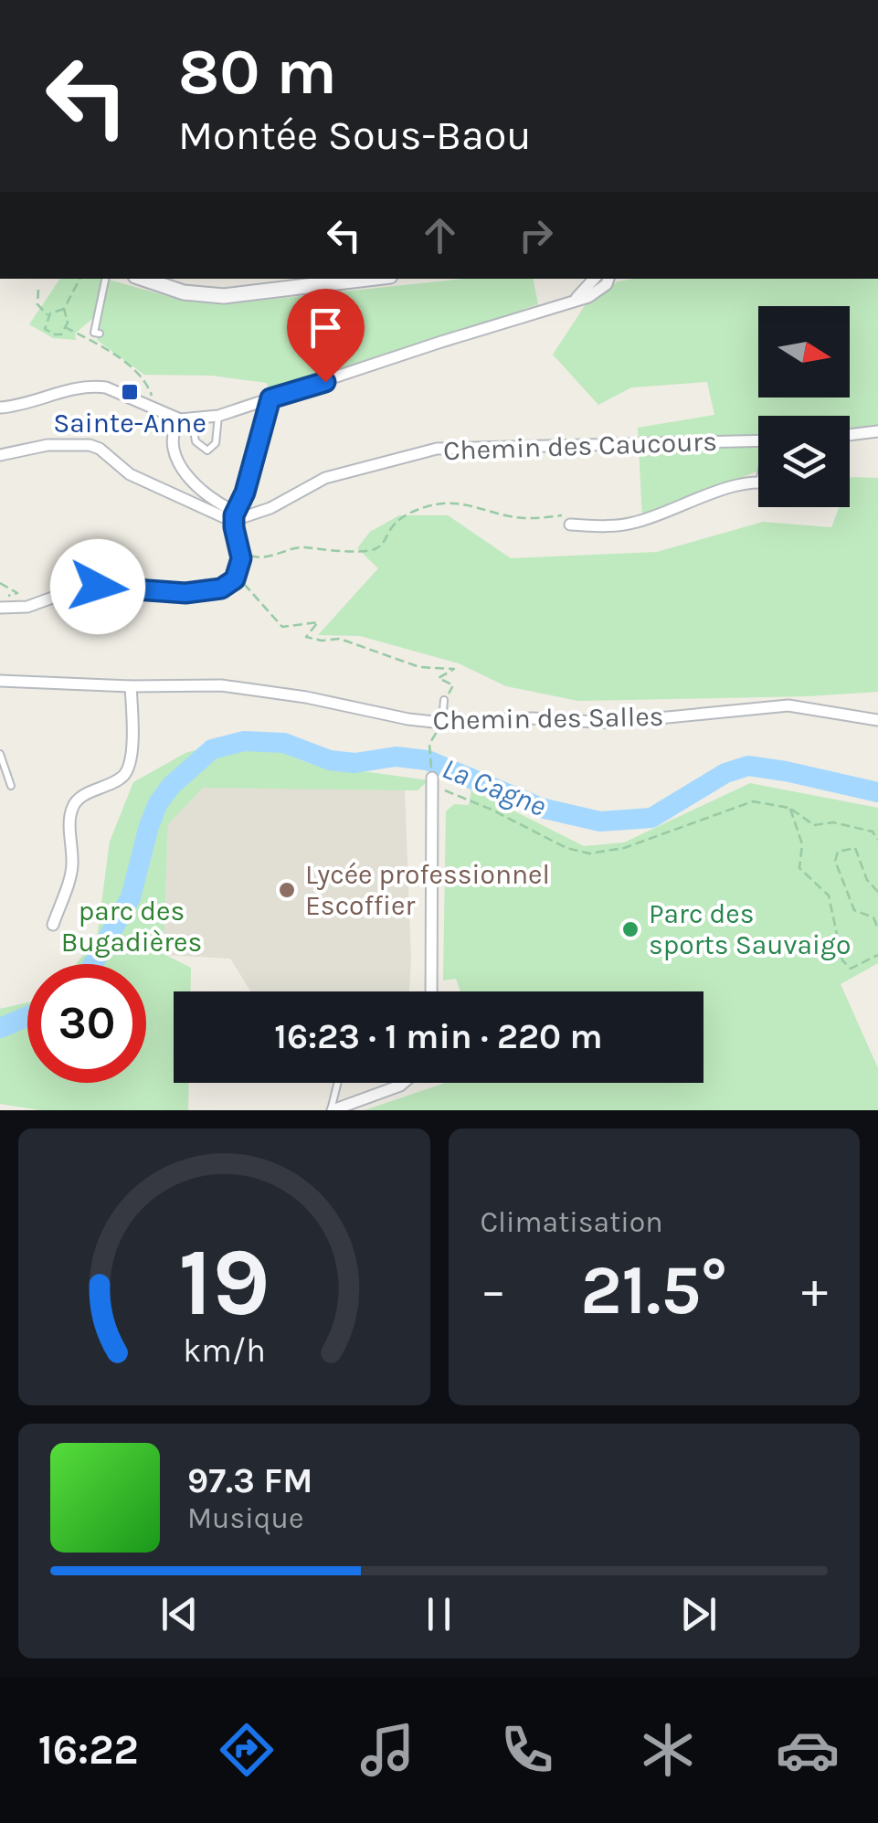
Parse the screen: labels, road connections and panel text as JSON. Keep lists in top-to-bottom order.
{
  "streets": {
    "street": ["Chemin des Caucours", "Chemin des Salles"]
  },
  "water": ["La Cagne"],
  "parks": ["parc des Bugadières"],
  "places": {
    "transit": ["Sainte-Anne"],
    "other": ["Lycée professionnel Escoffier", "Parc des sports Sauvaigo"]
  },
  "north": "right",
  "page": {
    "turn": ["80 m", "Montée Sous-Baou"],
    "limit": "30",
    "trip": "16:23 · 1 min · 220 m",
    "tile": "Climatisation",
    "heat": ["−", "21.5°", "+"],
    "song": ["97.3 FM", "Musique"],
    "tabs": "16:22",
    "gauge": ["19", "km/h"]
  }
}
